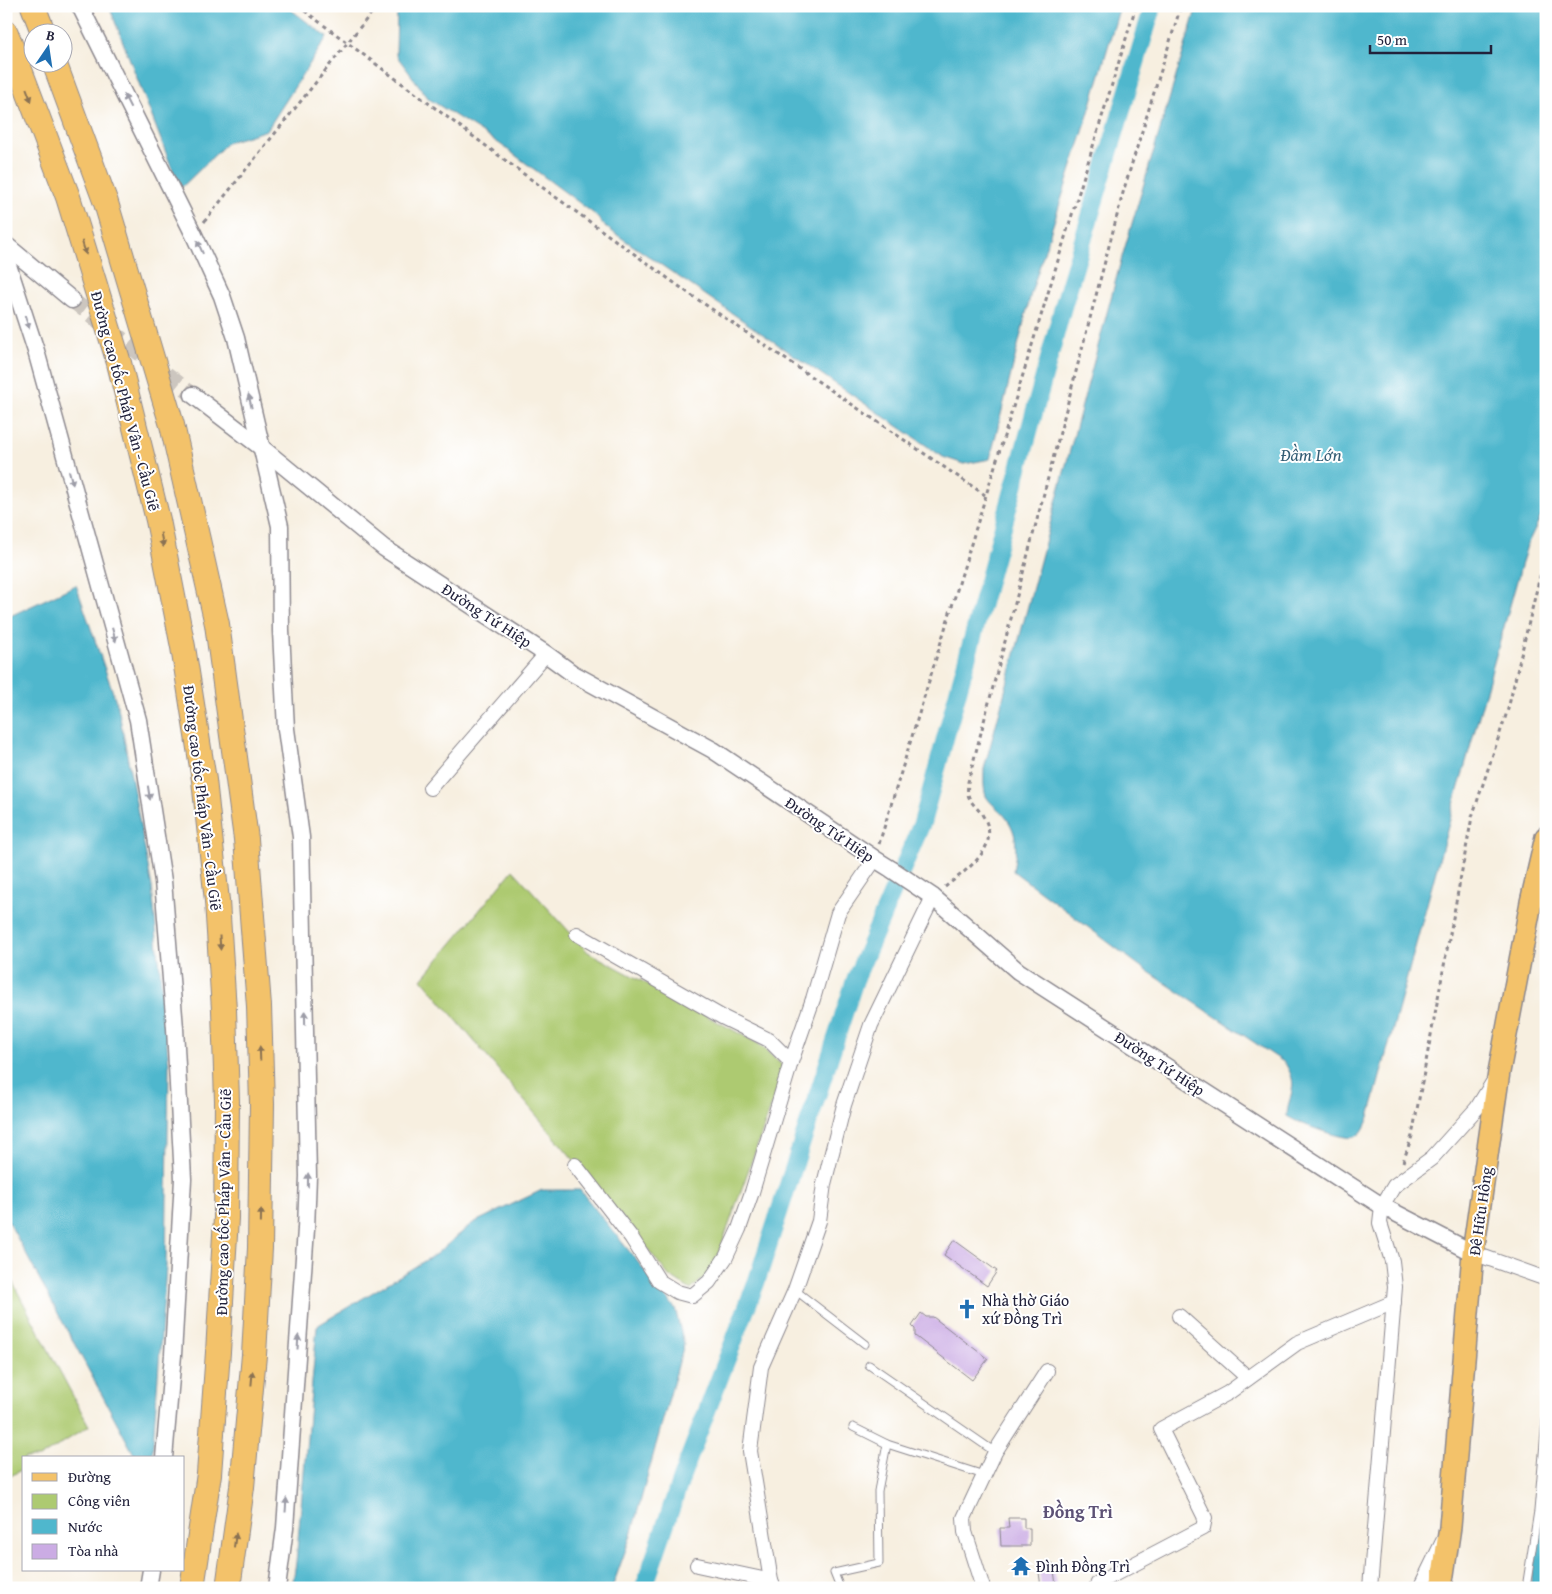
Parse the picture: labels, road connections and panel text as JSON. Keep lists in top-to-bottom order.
{
  "streets": {
    "highway": ["Đường cao tốc Pháp Vân - Cầu Giẽ"],
    "main road": ["Đê Hữu Hồng"],
    "street": ["Đường Tứ Hiệp"]
  },
  "crossings": [
    ["Đường Tứ Hiệp", "Đê Hữu Hồng"]
  ],
  "districts": ["Đồng Trì"],
  "water": ["Đầm Lớn"],
  "places": {
    "church": ["Nhà thờ Giáo xứ Đồng Trì"],
    "temple": ["Đình Đồng Trì"]
  },
  "legend": [
    "Đường",
    "Công viên",
    "Nước",
    "Tòa nhà"
  ],
  "scale_bar": "50 m",
  "north": "top"
}
